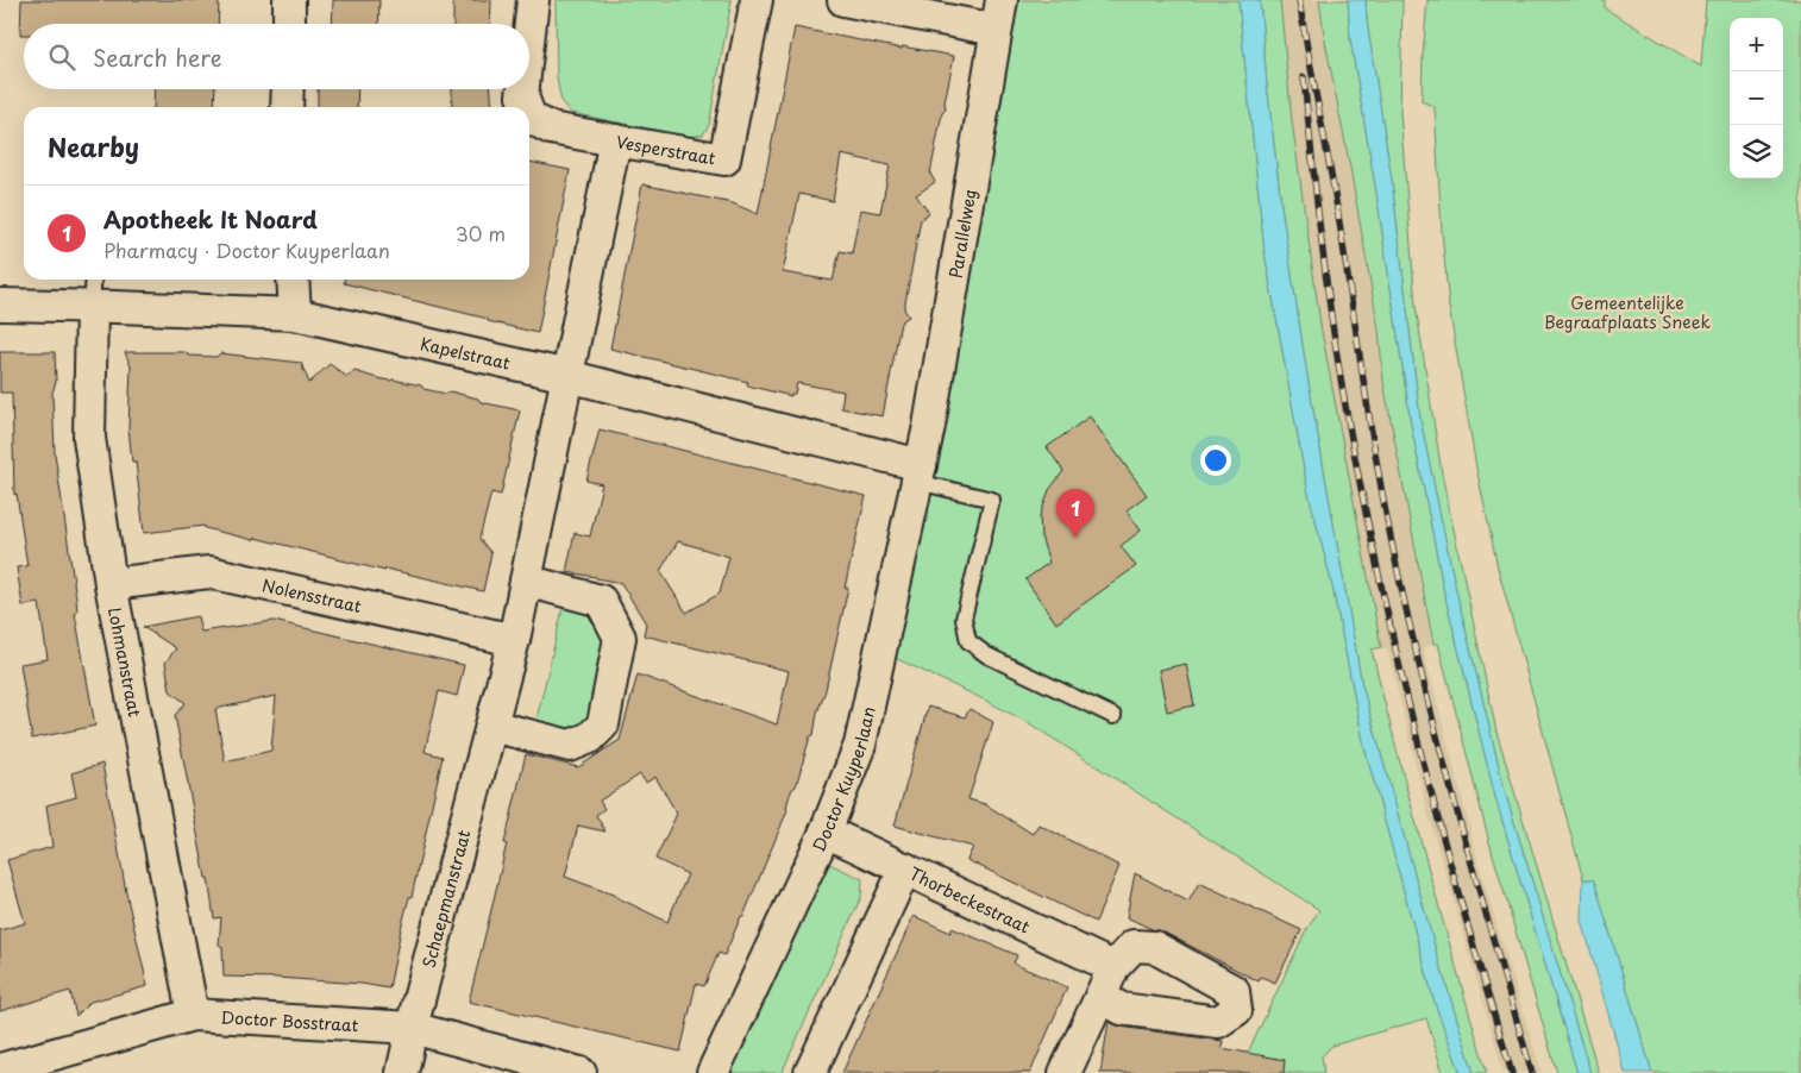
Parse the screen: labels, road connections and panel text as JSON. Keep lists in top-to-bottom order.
{
  "streets": {
    "street": [
      "Vesperstraat",
      "Parallelweg",
      "Kapelstraat",
      "Nolensstraat",
      "Lohmanstraat",
      "Doctor Kuyperlaan",
      "Thorbeckestraat",
      "Schaepmanstraat",
      "Doctor Bosstraat"
    ]
  },
  "crossings": [
    ["Vesperstraat", "Kapelstraat"],
    ["Vesperstraat", "Schaepmanstraat"],
    ["Parallelweg", "Kapelstraat"],
    ["Parallelweg", "Doctor Kuyperlaan"],
    ["Kapelstraat", "Lohmanstraat"],
    ["Kapelstraat", "Doctor Kuyperlaan"],
    ["Kapelstraat", "Schaepmanstraat"],
    ["Nolensstraat", "Lohmanstraat"],
    ["Nolensstraat", "Schaepmanstraat"],
    ["Lohmanstraat", "Doctor Bosstraat"],
    ["Doctor Kuyperlaan", "Thorbeckestraat"],
    ["Schaepmanstraat", "Doctor Bosstraat"]
  ],
  "parks": ["Gemeentelijke Begraafplaats Sneek"],
  "page": {
    "map_buttons": ["+", "−"],
    "search": "Search here",
    "heading": "Nearby",
    "list": [
      {
        "mark": "1",
        "name": "Apotheek It Noard",
        "note": "Pharmacy · Doctor Kuyperlaan",
        "value": "30 m"
      }
    ],
    "pins": "1"
  }
}
